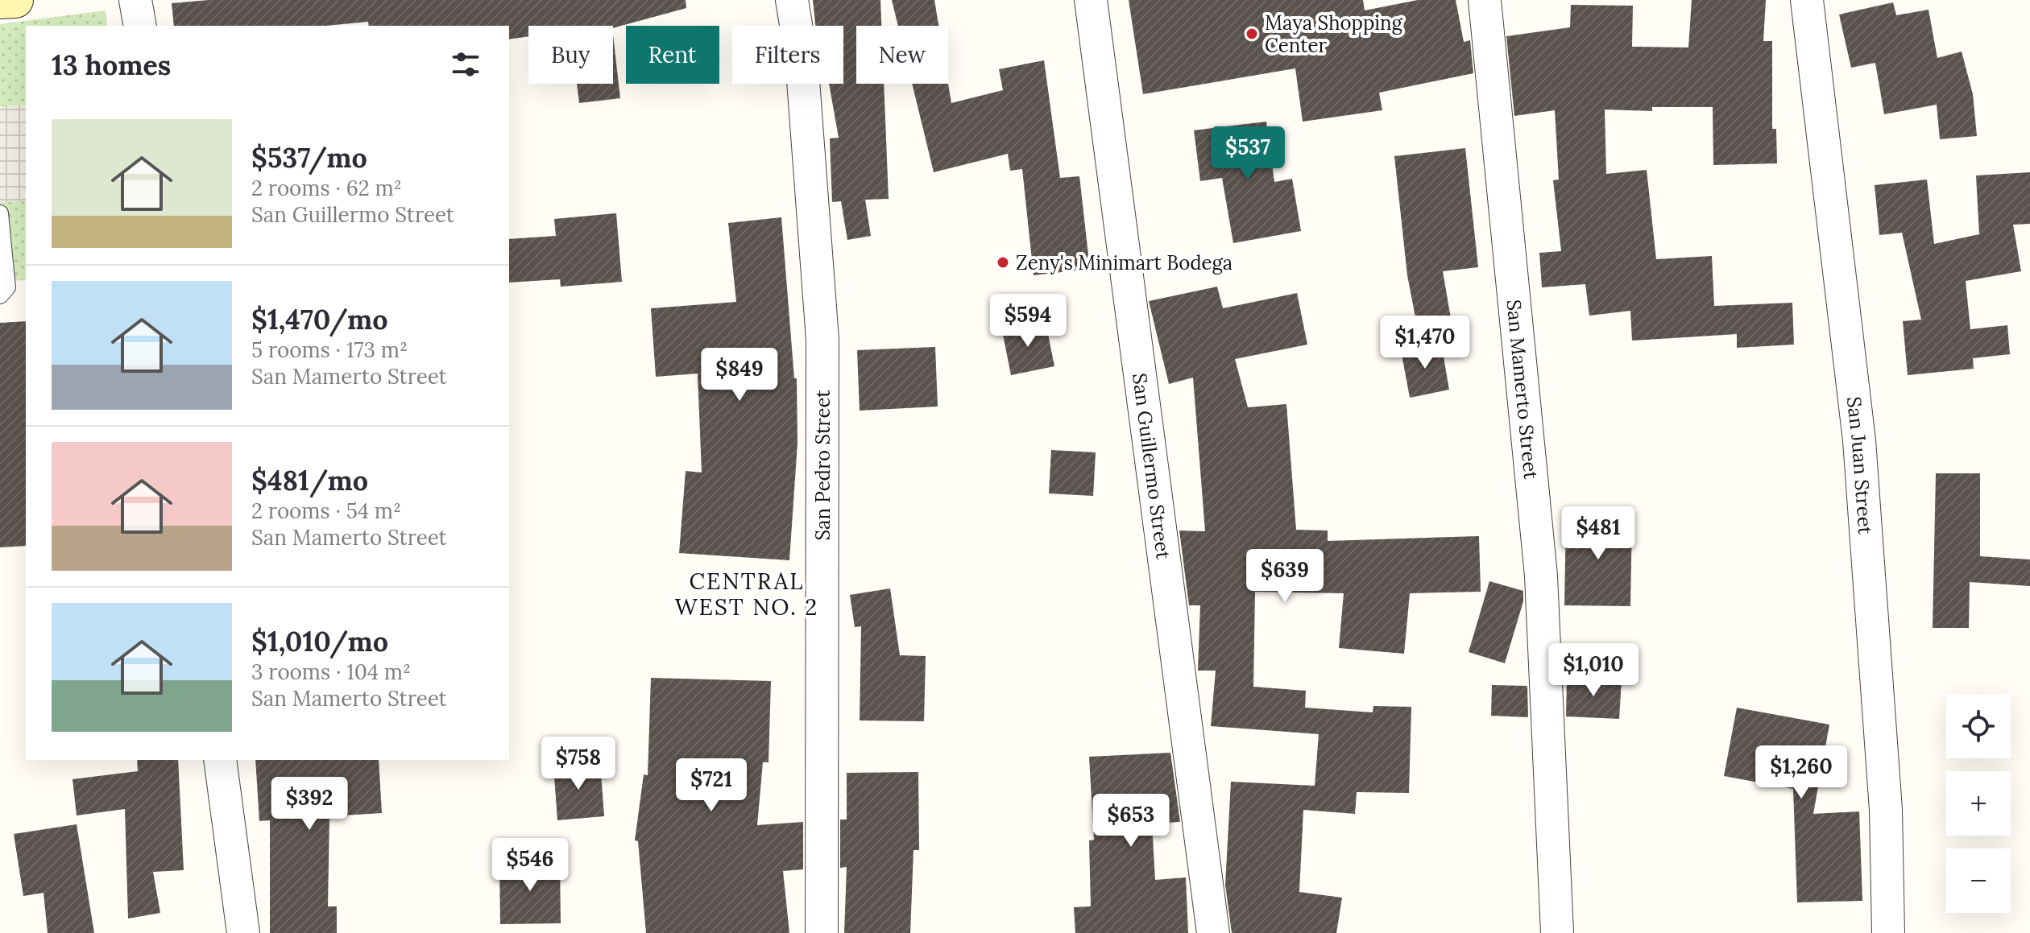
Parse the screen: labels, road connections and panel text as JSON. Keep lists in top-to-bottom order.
{
  "streets": {
    "street": [
      "San Mamerto Street",
      "San Pedro Street",
      "San Juan Street",
      "San Guillermo Street"
    ]
  },
  "districts": ["CENTRAL WEST NO. 2"],
  "places": ["Maya Shopping Center", "Zeny's Minimart Bodega"],
  "page": {
    "chip": [
      "Buy",
      "Rent",
      "Filters",
      "New"
    ],
    "heading": "13 homes",
    "list": [
      {
        "name": "$537/mo",
        "note": "2 rooms · 62 m² · San Guillermo Street"
      },
      {
        "name": "$1,470/mo",
        "note": "5 rooms · 173 m² · San Mamerto Street"
      },
      {
        "name": "$481/mo",
        "note": "2 rooms · 54 m² · San Mamerto Street"
      },
      {
        "name": "$1,010/mo",
        "note": "3 rooms · 104 m² · San Mamerto Street"
      }
    ],
    "price": [
      "$537",
      "$594",
      "$1,470",
      "$849",
      "$481",
      "$639",
      "$1,010",
      "$758",
      "$1,260",
      "$721",
      "$392",
      "$653",
      "$546"
    ],
    "map_buttons": ["+", "−"]
  }
}
